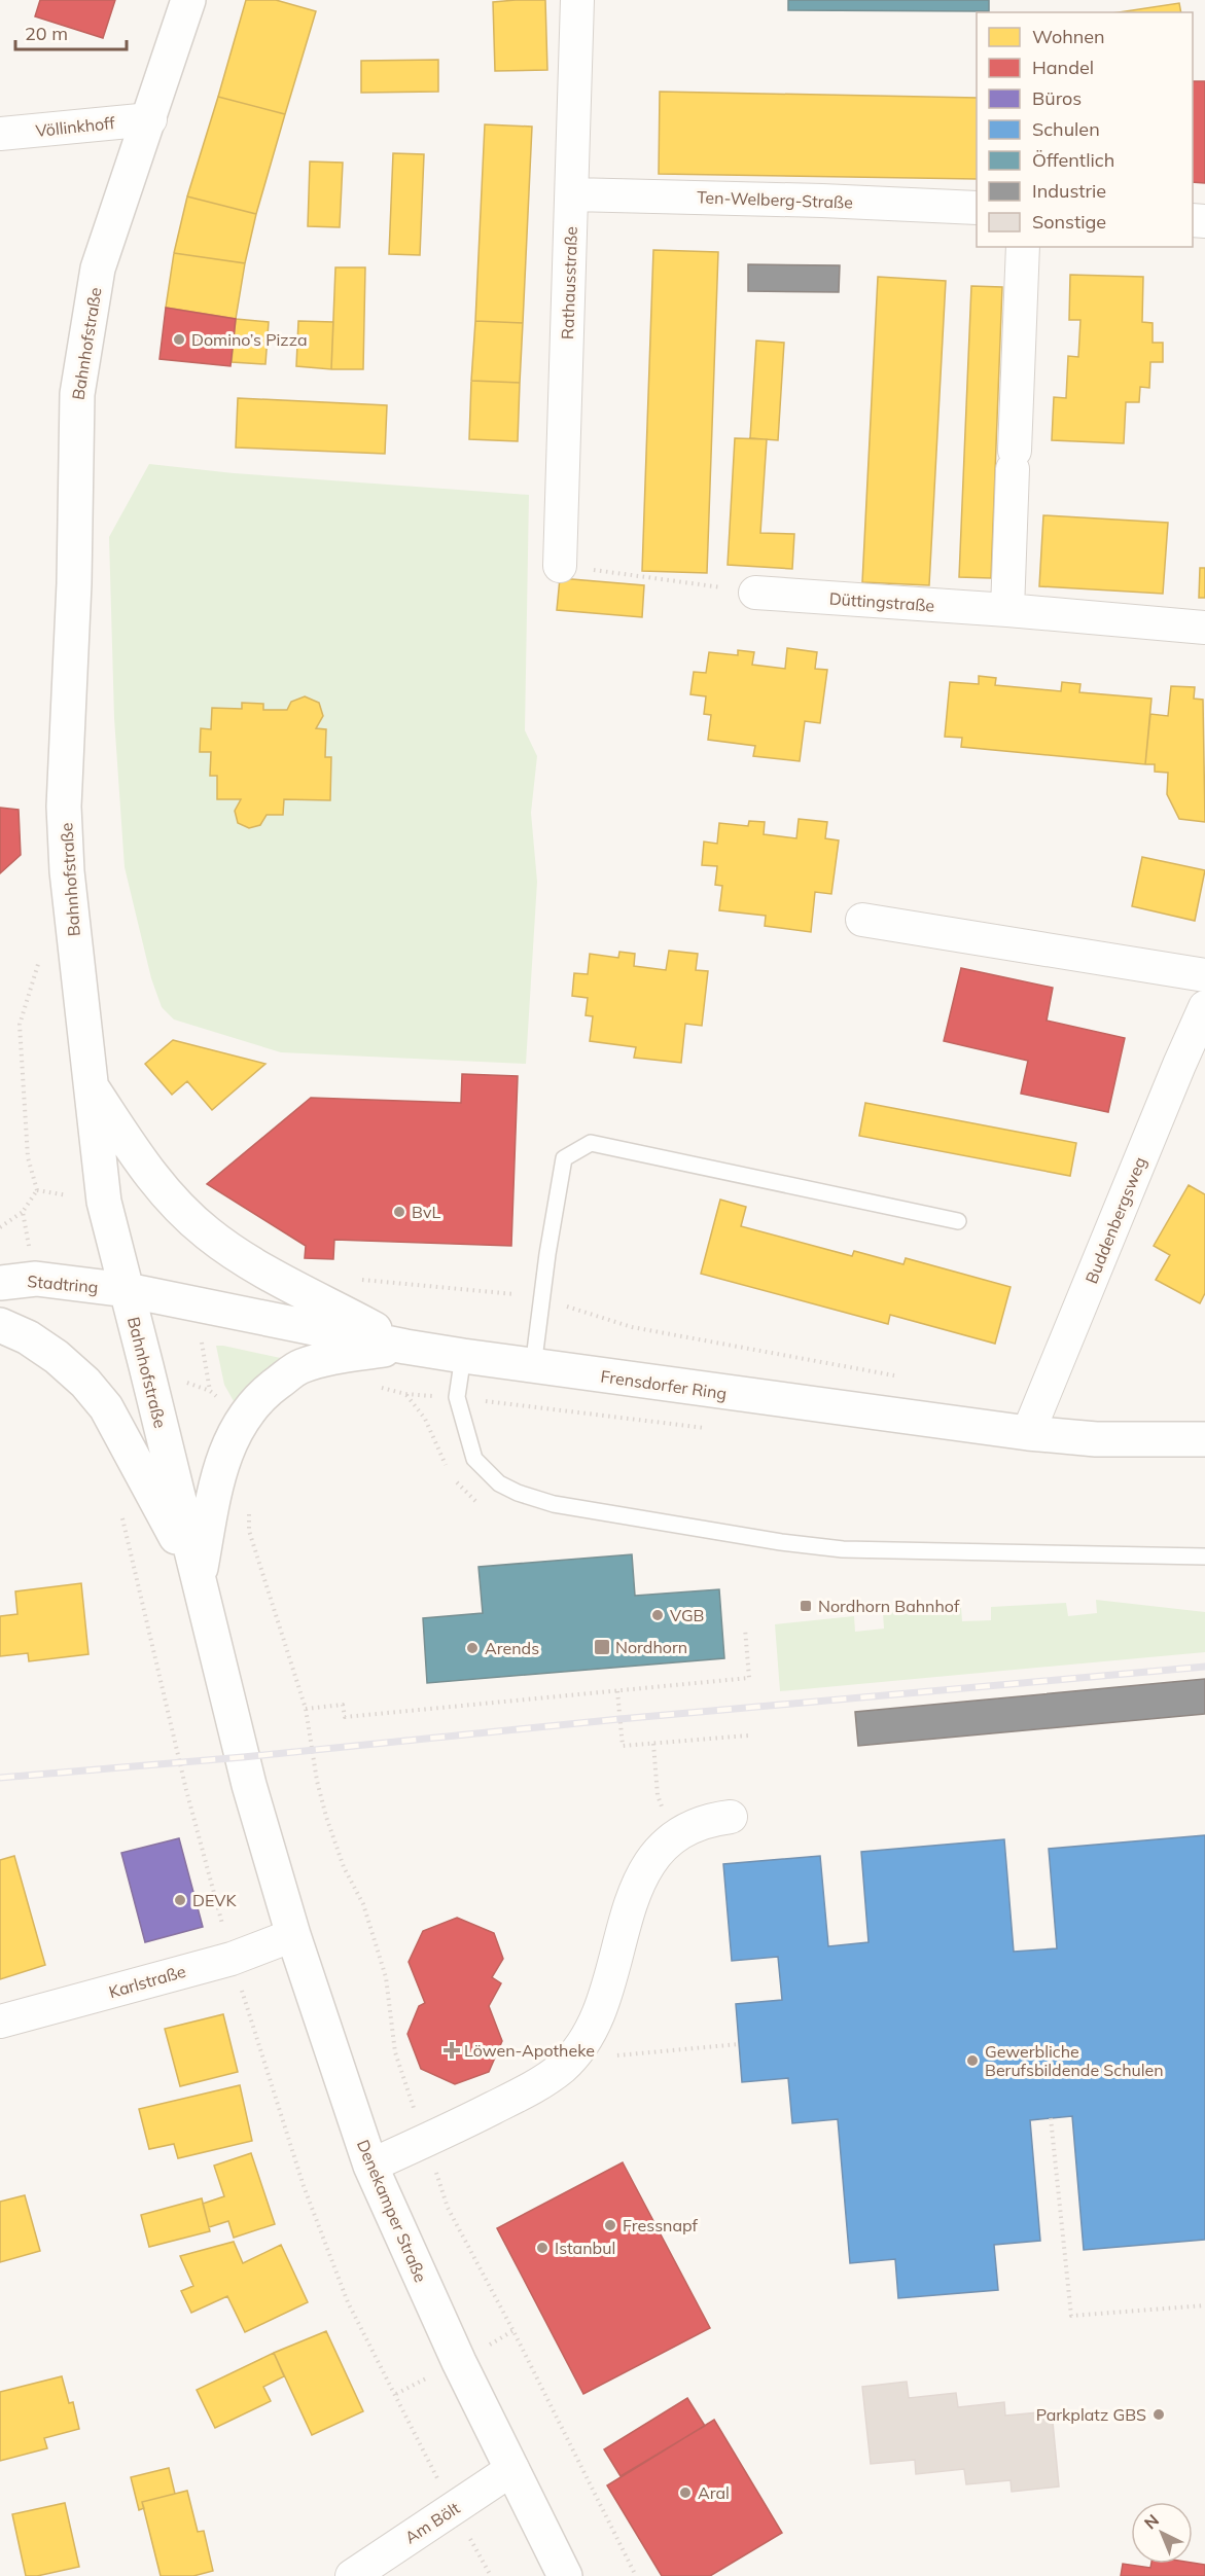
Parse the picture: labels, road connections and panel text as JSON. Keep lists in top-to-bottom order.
{
  "streets": {
    "street": [
      "Völlinkhoff",
      "Ten-Welberg-Straße",
      "Rathausstraße",
      "Bahnhofstraße",
      "Düttingstraße",
      "Buddenbergsweg",
      "Stadtring",
      "Frensdorfer Ring",
      "Karlstraße",
      "Denekamper Straße",
      "Am Bölt"
    ]
  },
  "crossings": [
    ["Völlinkhoff", "Bahnhofstraße"],
    ["Ten-Welberg-Straße", "Rathausstraße"],
    ["Bahnhofstraße", "Stadtring"],
    ["Bahnhofstraße", "Frensdorfer Ring"],
    ["Bahnhofstraße", "Denekamper Straße"],
    ["Buddenbergsweg", "Frensdorfer Ring"],
    ["Stadtring", "Frensdorfer Ring"],
    ["Karlstraße", "Denekamper Straße"],
    ["Denekamper Straße", "Am Bölt"]
  ],
  "places": {
    "other": [
      "Domino’s Pizza",
      "BvL",
      "VGB",
      "Arends",
      "DEVK",
      "Gewerbliche Berufsbildende Schulen",
      "Fressnapf",
      "Istanbul",
      "Parkplatz GBS",
      "Aral"
    ],
    "transit": ["Nordhorn Bahnhof", "Nordhorn"],
    "health": ["Löwen-Apotheke"]
  },
  "legend": [
    "Wohnen",
    "Handel",
    "Büros",
    "Schulen",
    "Öffentlich",
    "Industrie",
    "Sonstige"
  ],
  "scale_bar": "20 m",
  "north": "top left"
}
